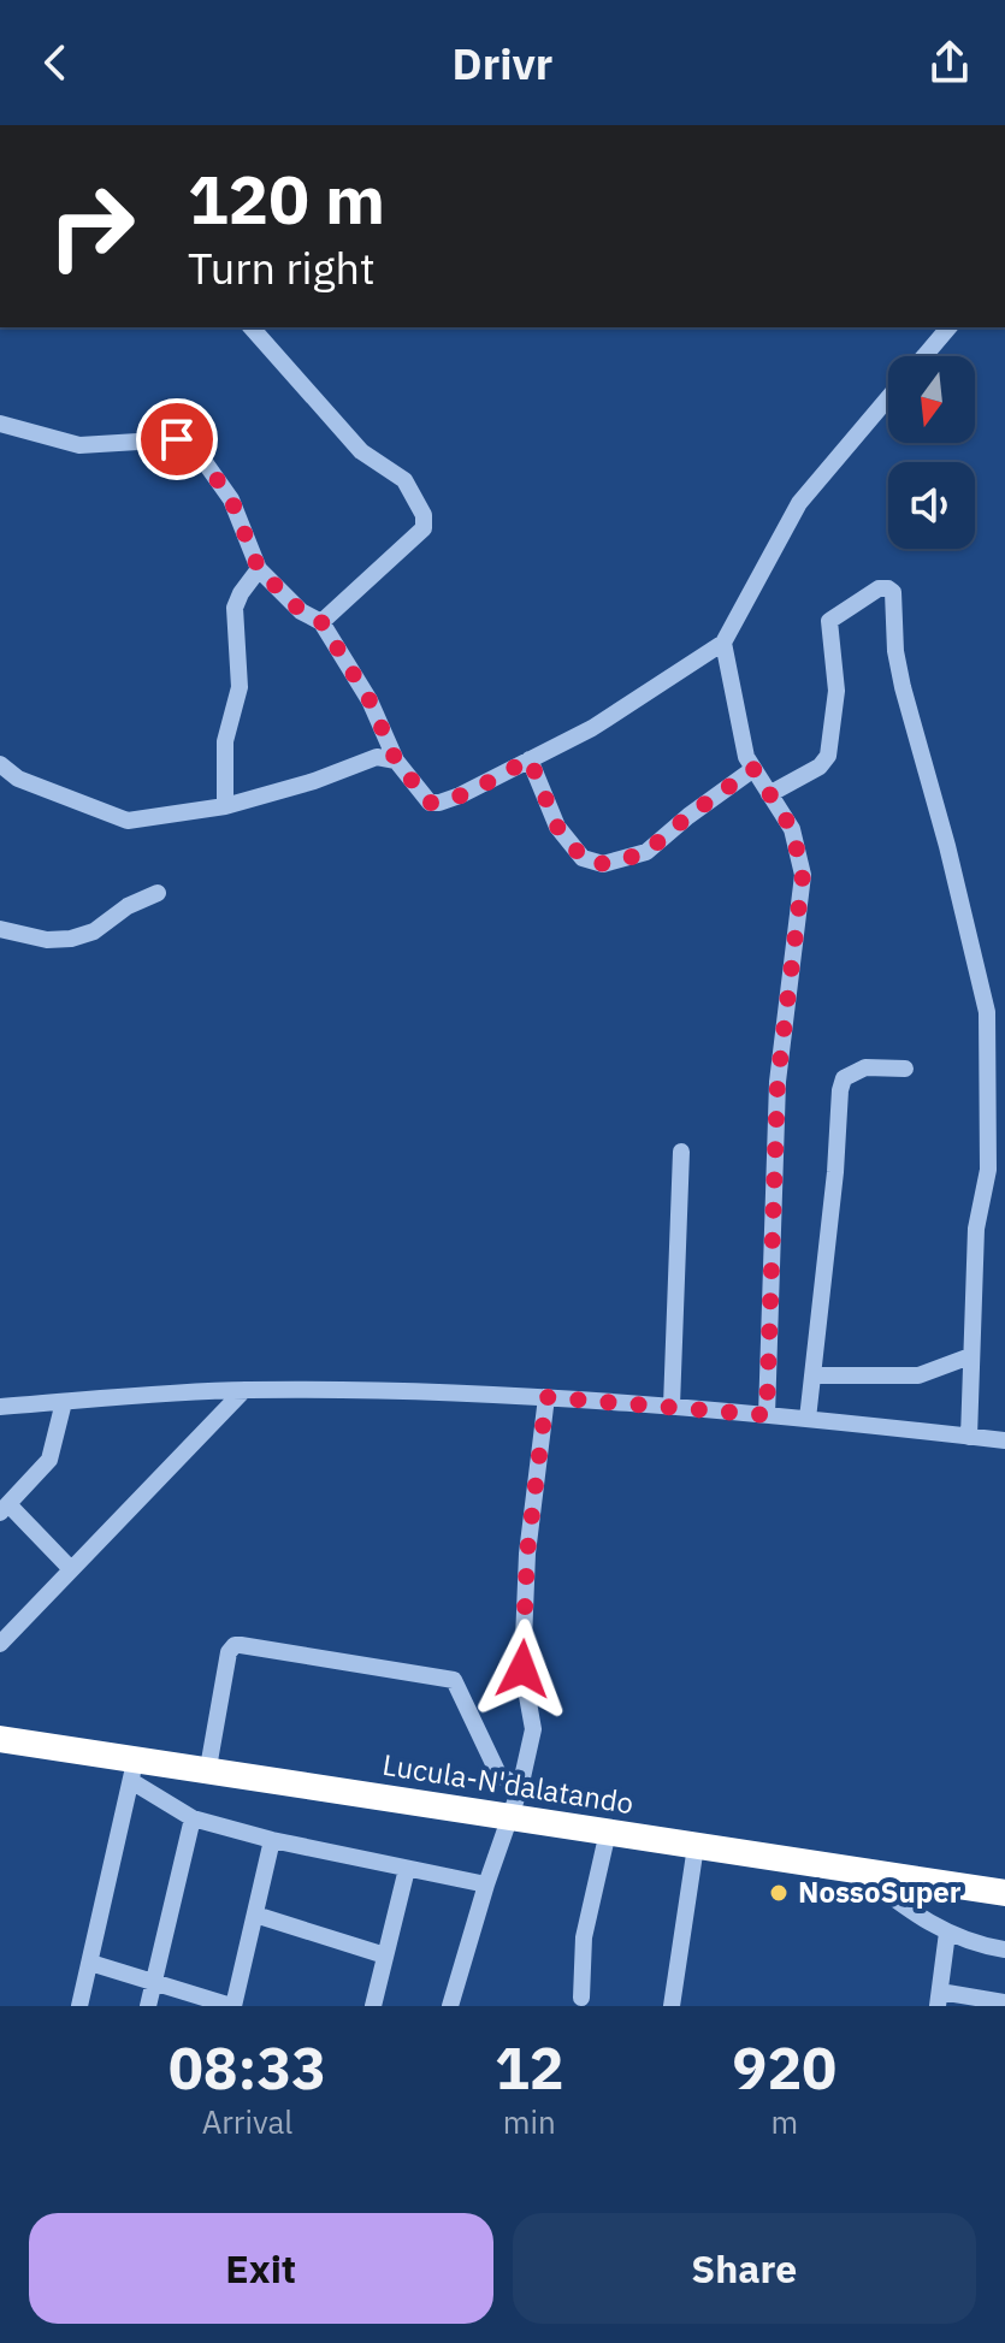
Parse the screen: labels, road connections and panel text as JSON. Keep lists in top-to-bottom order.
{
  "streets": {
    "highway": ["Lucula-N'dalatando"]
  },
  "places": ["NossoSuper"],
  "north": "bottom",
  "page": {
    "header": "Drivr",
    "turn": ["120 m", "Turn right"],
    "eta": [
      "08:33",
      "Arrival",
      "12",
      "min",
      "920",
      "m"
    ],
    "buttons": ["Exit", "Share"]
  }
}
